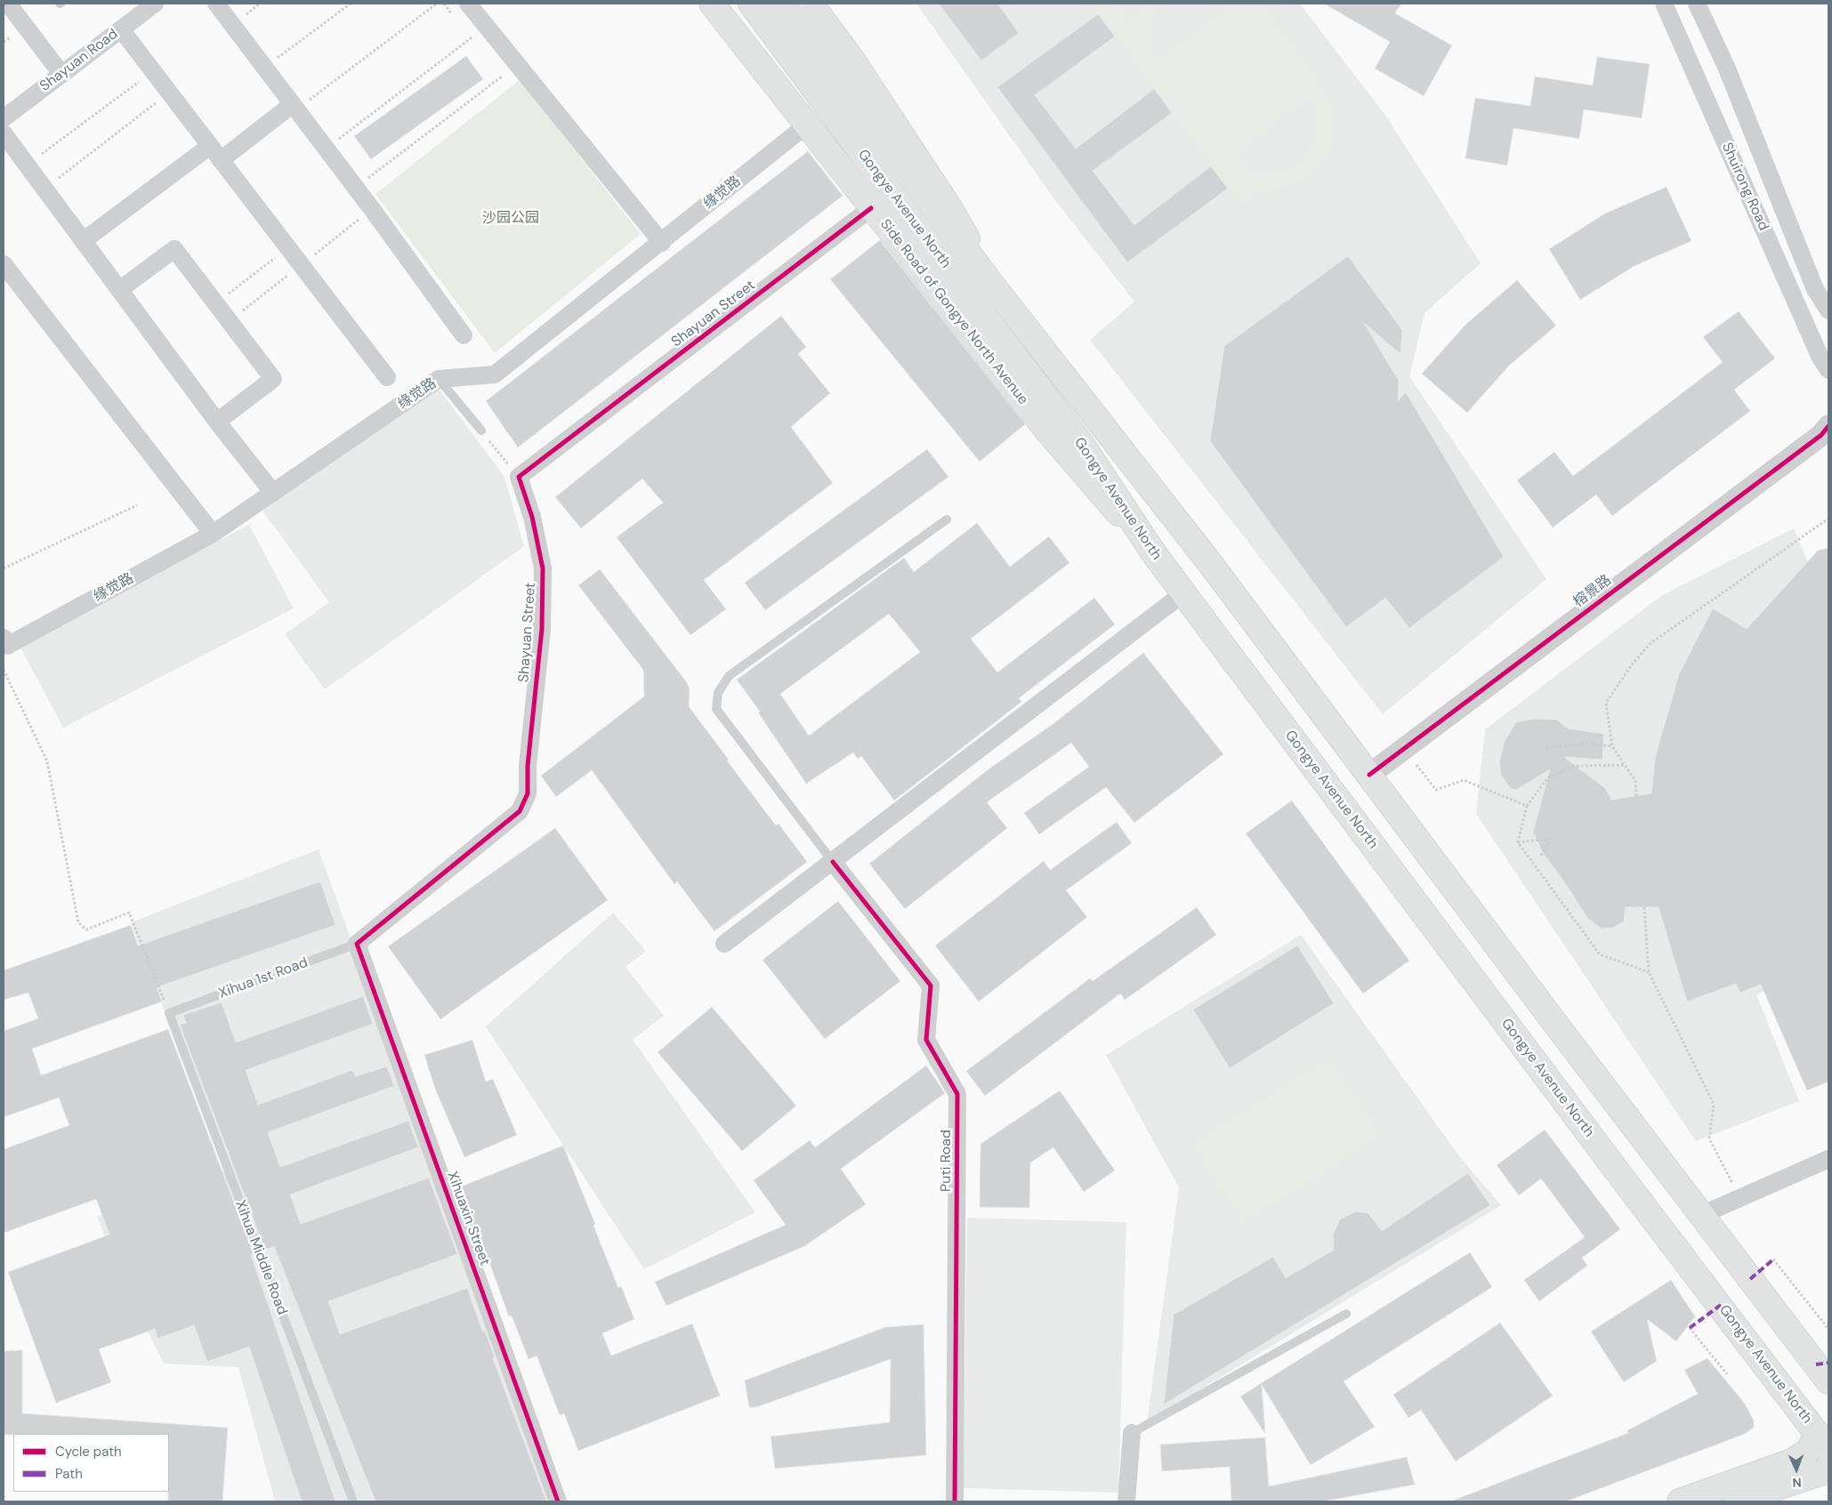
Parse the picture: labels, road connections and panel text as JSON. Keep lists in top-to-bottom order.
{
  "streets": {
    "main road": ["Gongye Avenue North", "Side Road of Gongye North Avenue"],
    "street": [
      "Shayuan Road",
      "Shuirong Road",
      "缘觉路",
      "Shayuan Street",
      "榕景路",
      "Puti Road",
      "Xihuaxin Street"
    ],
    "lane": ["Xihua 1st Road", "Xihua Middle Road"]
  },
  "crossings": [
    ["缘觉路", "Side Road of Gongye North Avenue"],
    ["Gongye Avenue North", "Side Road of Gongye North Avenue"],
    ["Gongye Avenue North", "榕景路"],
    ["Side Road of Gongye North Avenue", "Shayuan Street"],
    ["Shayuan Street", "Xihua 1st Road"],
    ["Shayuan Street", "Xihuaxin Street"],
    ["Xihua 1st Road", "Xihuaxin Street"],
    ["Xihua 1st Road", "Xihua Middle Road"]
  ],
  "parks": ["沙园公园"],
  "legend": ["Cycle path", "Path"],
  "north": "bottom"
}
